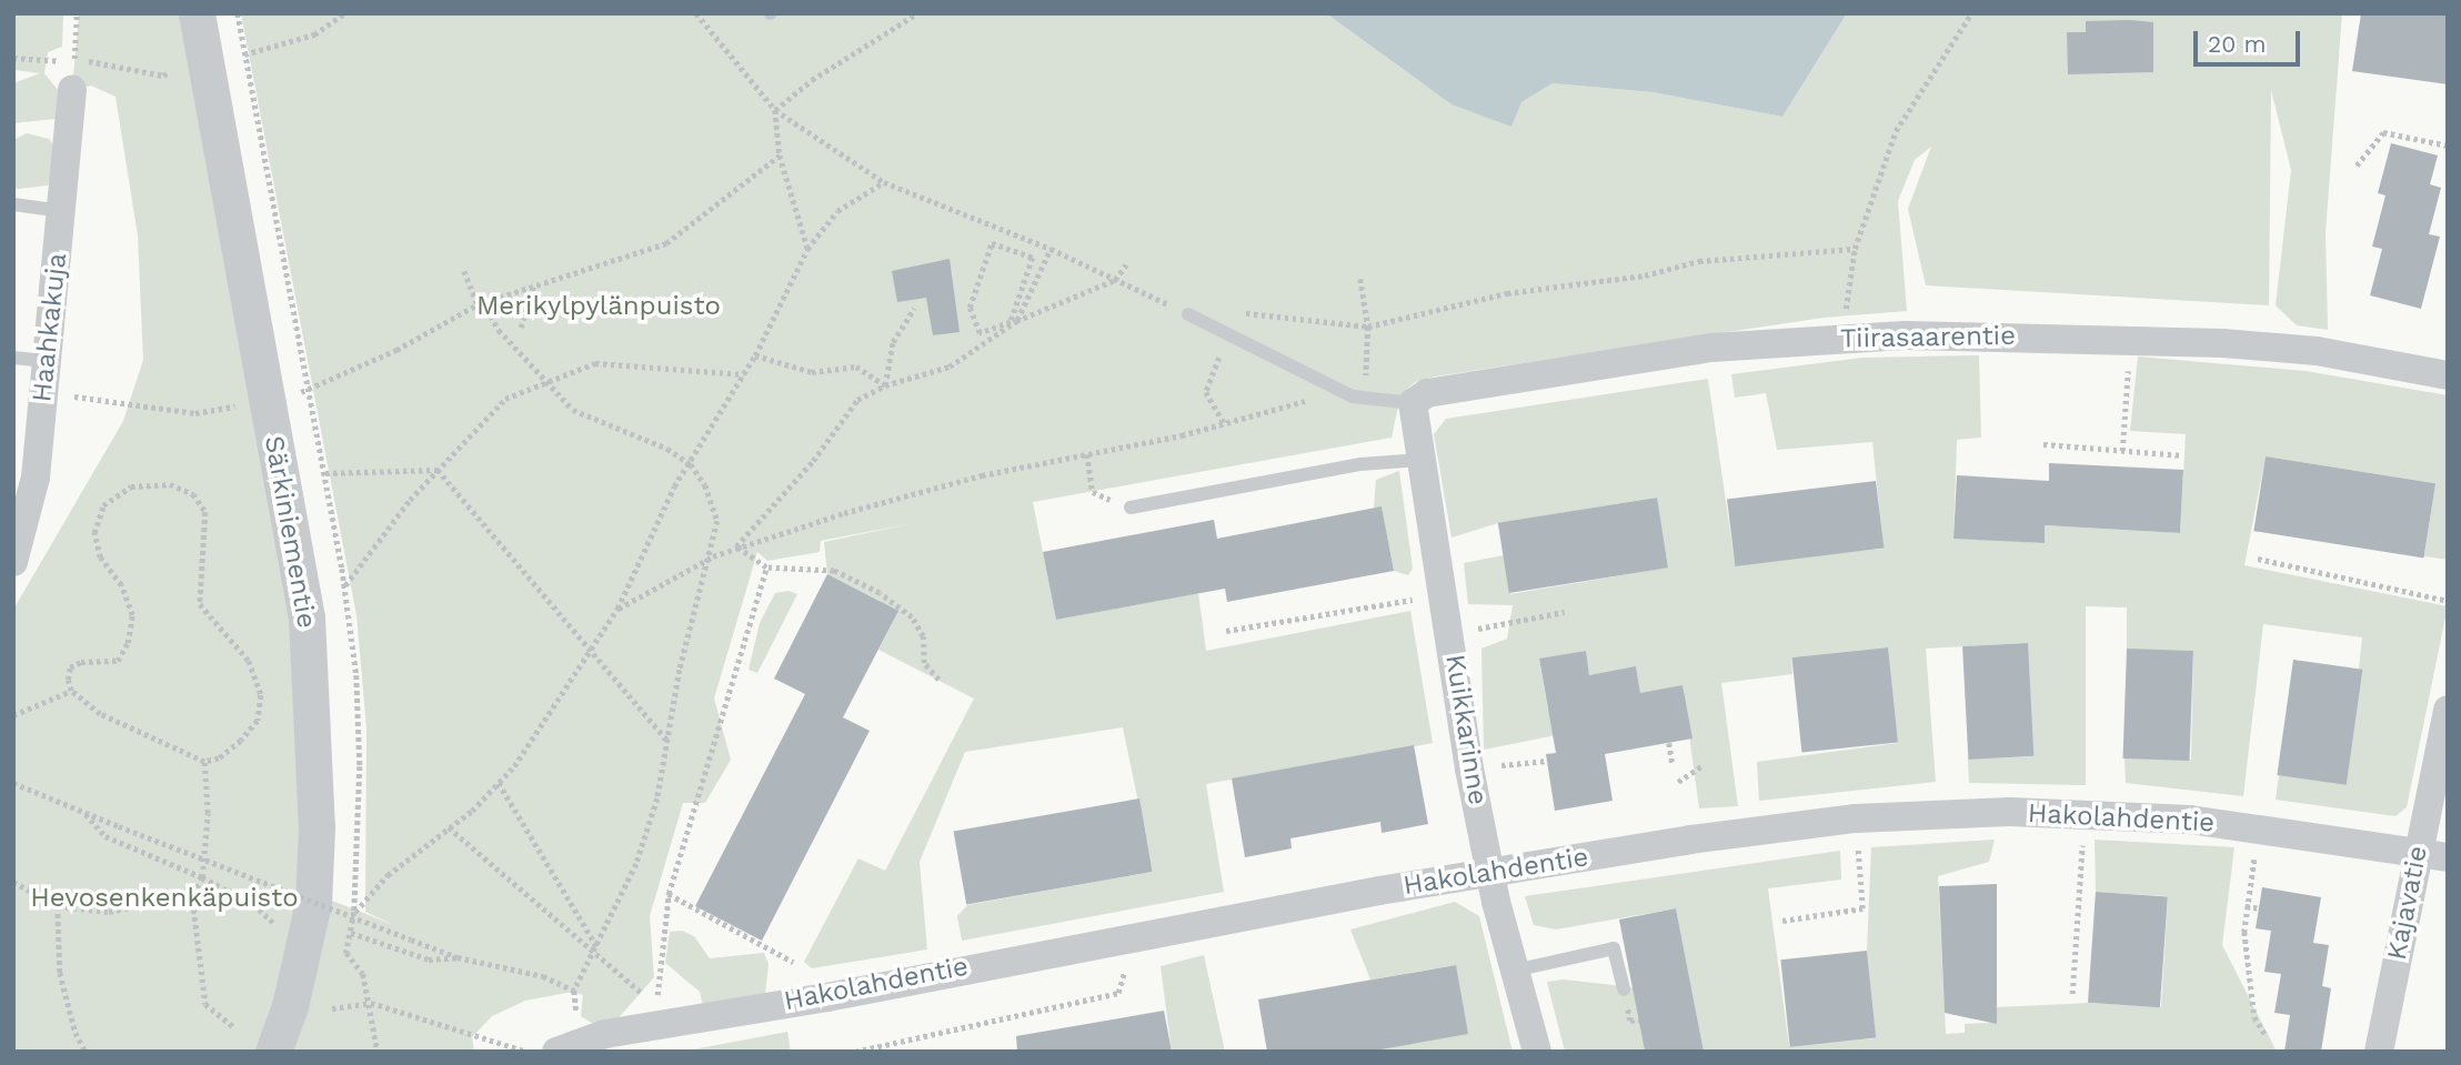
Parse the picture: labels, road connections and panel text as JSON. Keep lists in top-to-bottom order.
{
  "streets": {
    "street": [
      "Haahkakuja",
      "Tiirasaarentie",
      "Särkiniementie",
      "Kuikkarinne",
      "Hakolahdentie",
      "Kajavatie"
    ]
  },
  "crossings": [
    ["Tiirasaarentie", "Kuikkarinne"],
    ["Kuikkarinne", "Hakolahdentie"],
    ["Hakolahdentie", "Kajavatie"]
  ],
  "parks": ["Merikylpylänpuisto", "Hevosenkenkäpuisto"],
  "scale_bar": "20 m"
}
